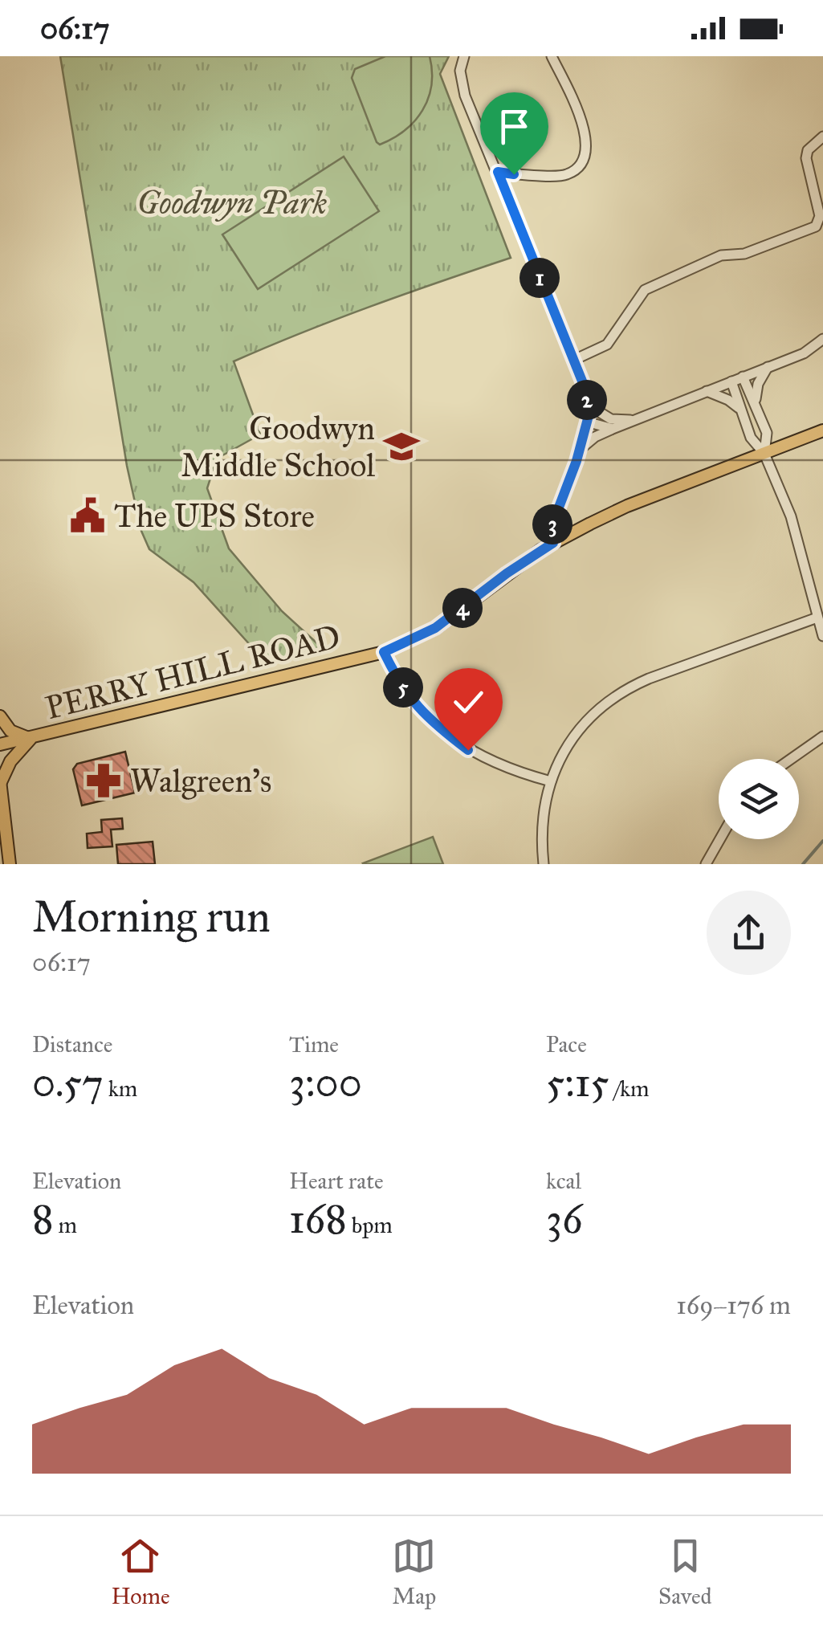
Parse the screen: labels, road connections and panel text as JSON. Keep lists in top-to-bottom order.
{
  "streets": {
    "main road": ["PERRY HILL ROAD"]
  },
  "parks": ["Goodwyn Park"],
  "places": {
    "school or university": ["Goodwyn Middle School"],
    "public building": ["The UPS Store"],
    "pharmacy": ["Walgreen's"]
  },
  "page": {
    "status": "06:17",
    "pins": [
      "1",
      "2",
      "3",
      "4",
      "5"
    ],
    "heading": ["Morning run", "06:17"],
    "stats": [
      ["Distance", "0.57 km"],
      ["Time", "3:00"],
      ["Pace", "5:15 /km"],
      ["Elevation", "8 m"],
      ["Heart rate", "168 bpm"],
      ["kcal", "36"]
    ],
    "chart": ["Elevation", "169–176 m"],
    "tabs": ["Home", "Map", "Saved"]
  }
}
